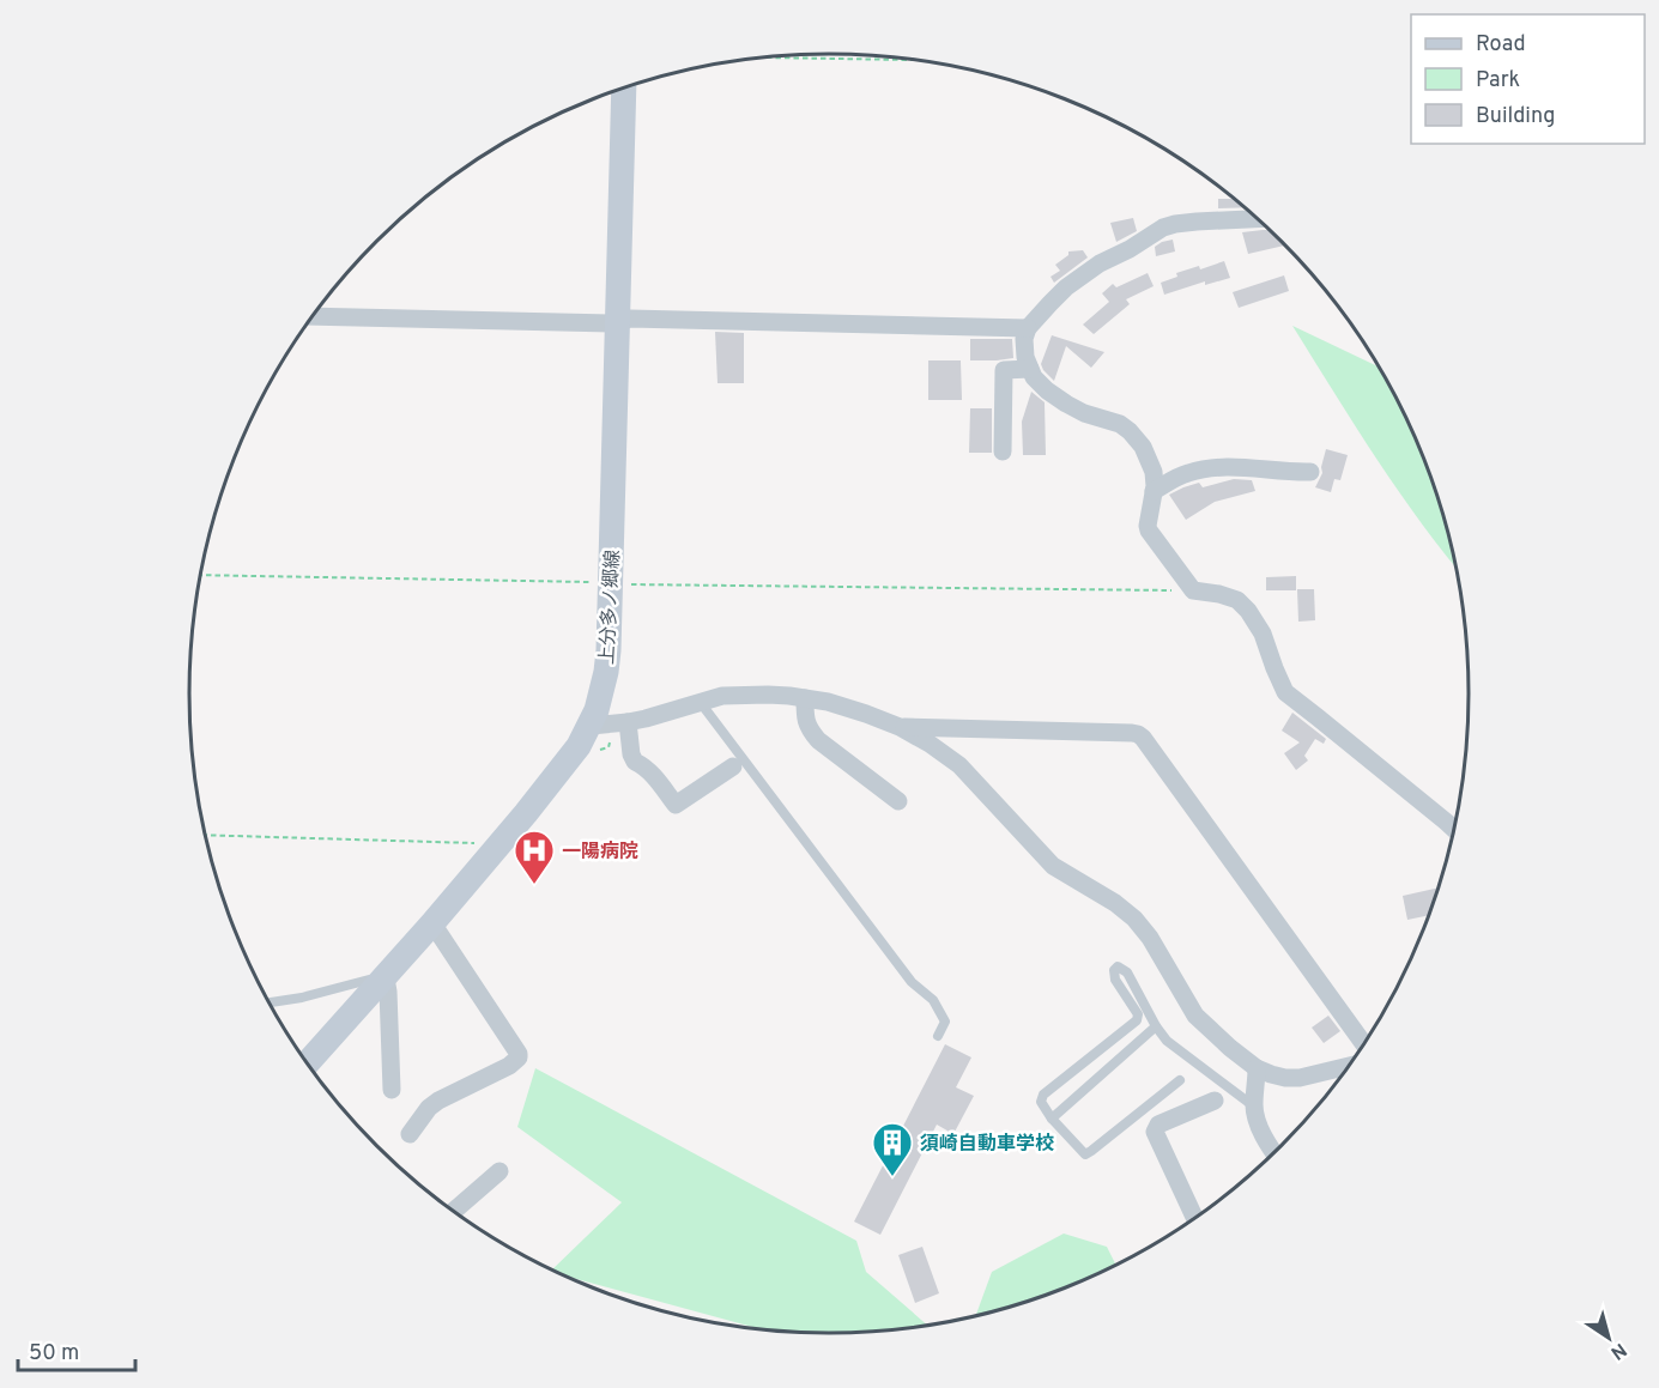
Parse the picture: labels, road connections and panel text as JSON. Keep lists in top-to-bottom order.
{
  "streets": {
    "main road": ["上分多ノ郷線"]
  },
  "places": {
    "hospital": ["一陽病院"],
    "building": ["須崎自動車学校"]
  },
  "legend": ["Road", "Park", "Building"],
  "scale_bar": "50 m",
  "north": "bottom right"
}
